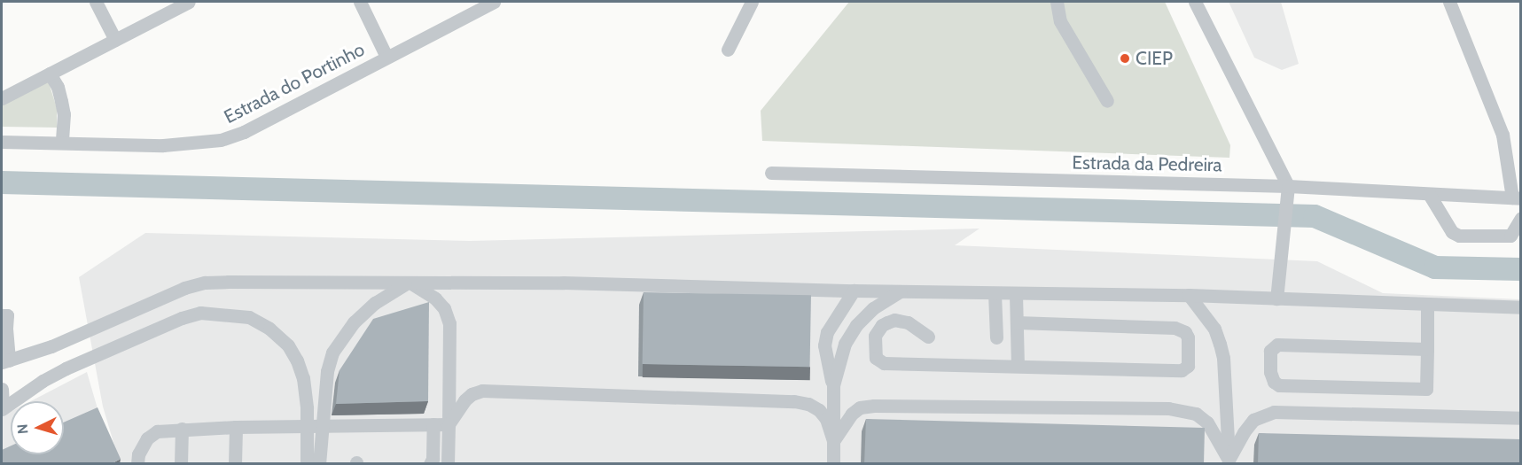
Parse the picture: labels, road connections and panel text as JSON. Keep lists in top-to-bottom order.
{
  "streets": {
    "street": ["Estrada do Portinho", "Estrada da Pedreira"]
  },
  "places": ["CIEP"],
  "north": "left"
}
